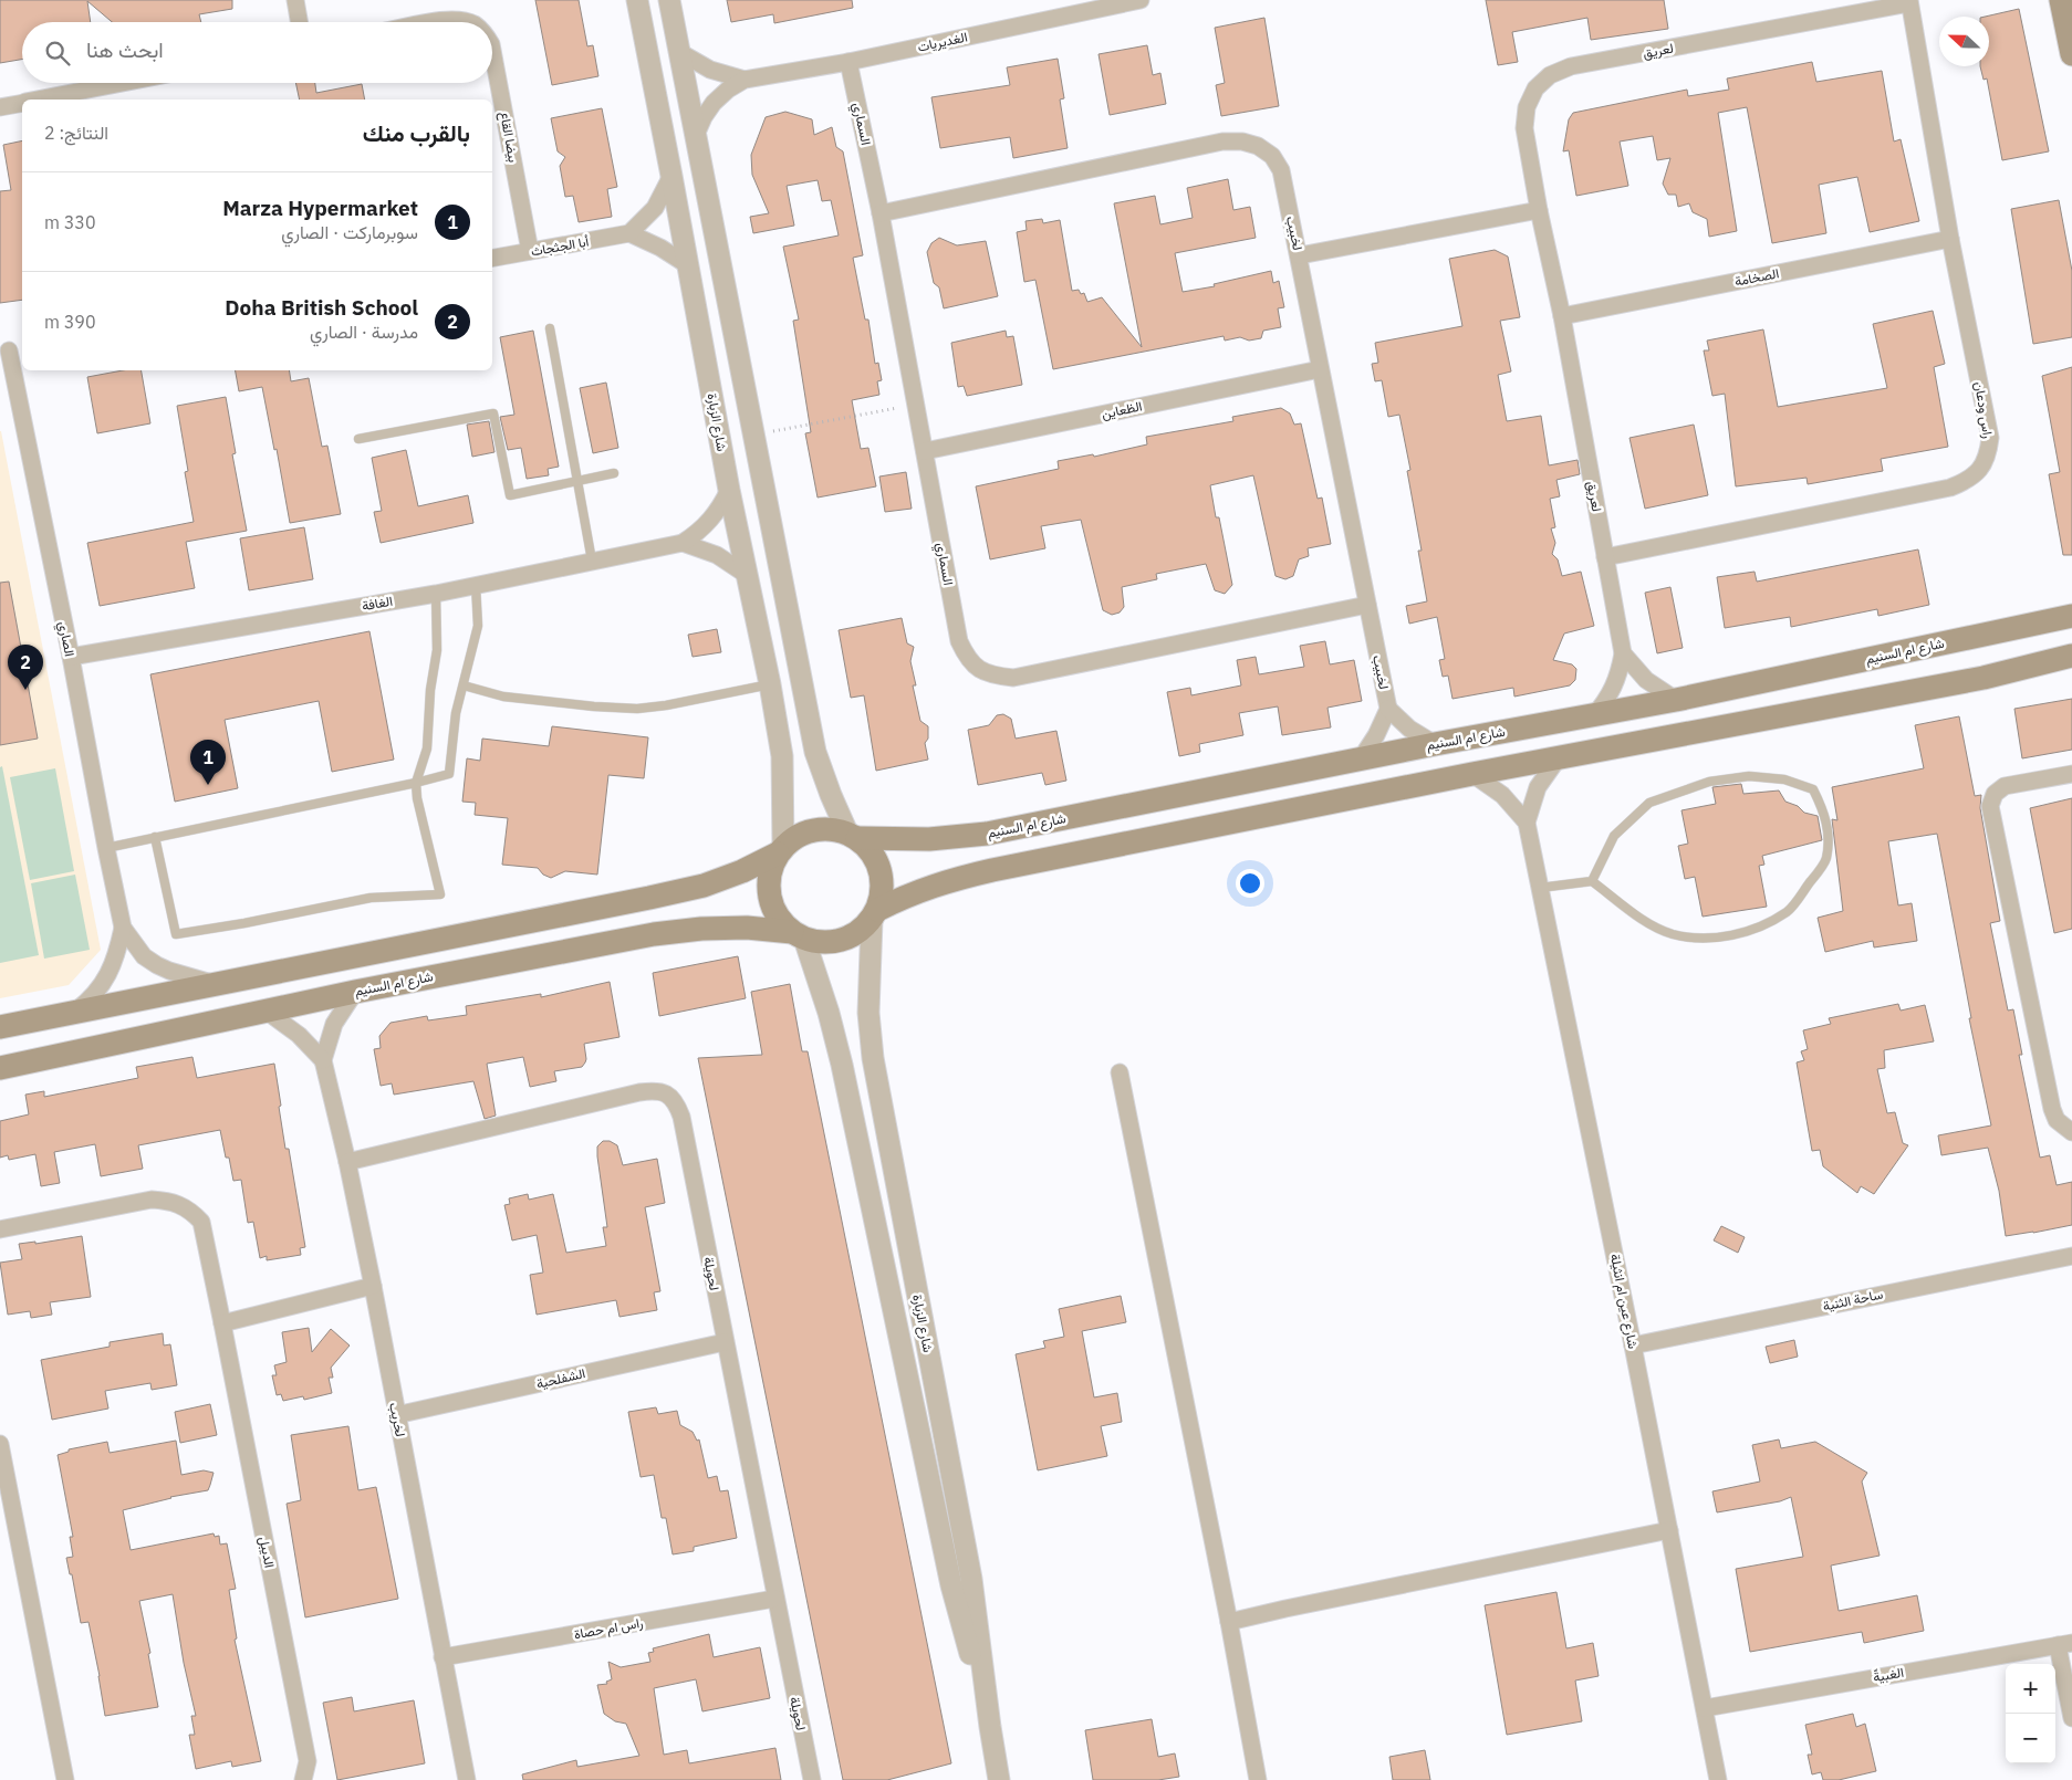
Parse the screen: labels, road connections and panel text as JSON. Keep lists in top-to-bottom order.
{
  "streets": {
    "main road": ["شارع ام السنيم"],
    "street": [
      "الغديريات",
      "لعريق",
      "السماري",
      "بيضا القاع",
      "لخبيب",
      "أبا الجثجاث",
      "الصخامة",
      "الظعاين",
      "راس ودعان",
      "شارع الزبارة",
      "الغافة",
      "الصاري",
      "لحويلة",
      "ساحة الثنية",
      "شارع عين ام انثيلة",
      "الشفلحية",
      "لخريب",
      "الديبل",
      "راس ام حصاة",
      "الغبيةّ"
    ]
  },
  "crossings": [
    ["الغديريات", "السماري"],
    ["لعريق", "الصخامة"],
    ["لعريق", "راس ودعان"],
    ["لعريق", "شارع ام السنيم"],
    ["السماري", "لخبيب"],
    ["السماري", "الظعاين"],
    ["بيضا القاع", "أبا الجثجاث"],
    ["لخبيب", "الظعاين"],
    ["لخبيب", "شارع ام السنيم"],
    ["الصخامة", "راس ودعان"],
    ["شارع الزبارة", "الغافة"],
    ["شارع الزبارة", "شارع ام السنيم"],
    ["الغافة", "الصاري"],
    ["لحويلة", "الشفلحية"],
    ["لحويلة", "لخريب"],
    ["لحويلة", "راس ام حصاة"],
    ["ساحة الثنية", "شارع عين ام انثيلة"],
    ["شارع عين ام انثيلة", "الغبيةّ"],
    ["الشفلحية", "لخريب"],
    ["لخريب", "راس ام حصاة"]
  ],
  "north": "left",
  "page": {
    "search": "ابحث هنا",
    "heading": ["بالقرب منك", "النتائج: 2"],
    "list": [
      {
        "mark": "1",
        "name": "Marza Hypermarket",
        "note": "سوبرماركت · الصاري",
        "value": "330 m"
      },
      {
        "mark": "2",
        "name": "Doha British School",
        "note": "مدرسة · الصاري",
        "value": "390 m"
      }
    ],
    "pins": ["2", "1"],
    "map_buttons": ["+", "−"]
  }
}
